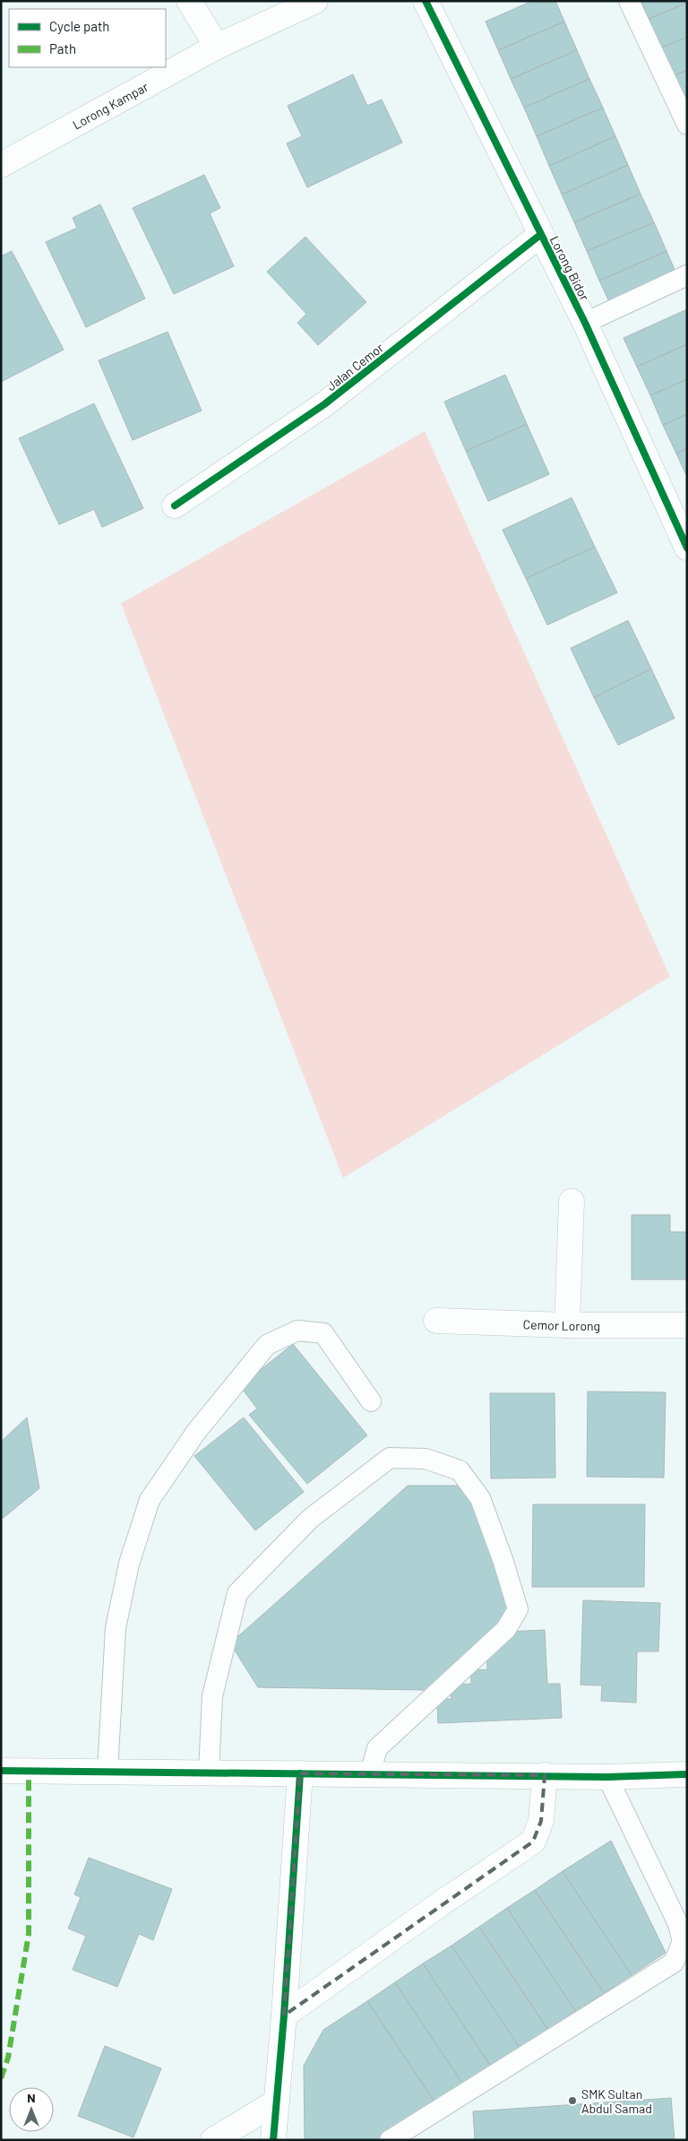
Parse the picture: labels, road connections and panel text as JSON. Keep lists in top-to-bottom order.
{
  "streets": {
    "street": [
      "Lorong Kampar",
      "Lorong Bidor",
      "Jalan Cemor",
      "Cemor Lorong"
    ]
  },
  "crossings": [
    ["Lorong Bidor", "Jalan Cemor"]
  ],
  "places": ["SMK Sultan Abdul Samad"],
  "legend": ["Cycle path", "Path"],
  "north": "top"
}
